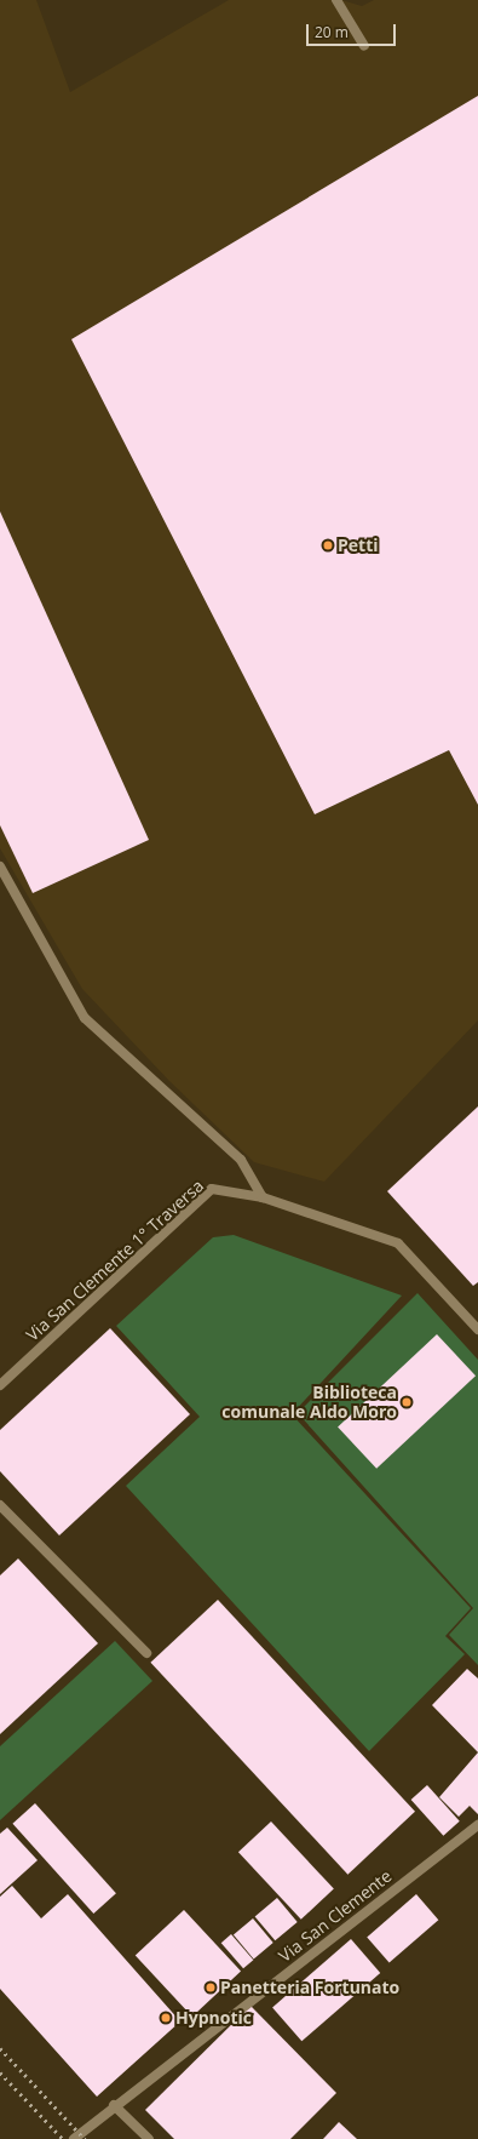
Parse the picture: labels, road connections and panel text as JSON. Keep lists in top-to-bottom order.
{
  "streets": {
    "street": ["Via San Clemente 1° Traversa", "Via San Clemente"]
  },
  "places": [
    "Petti",
    "Biblioteca comunale Aldo Moro",
    "Panetteria Fortunato",
    "Hypnotic"
  ],
  "scale_bar": "20 m"
}
